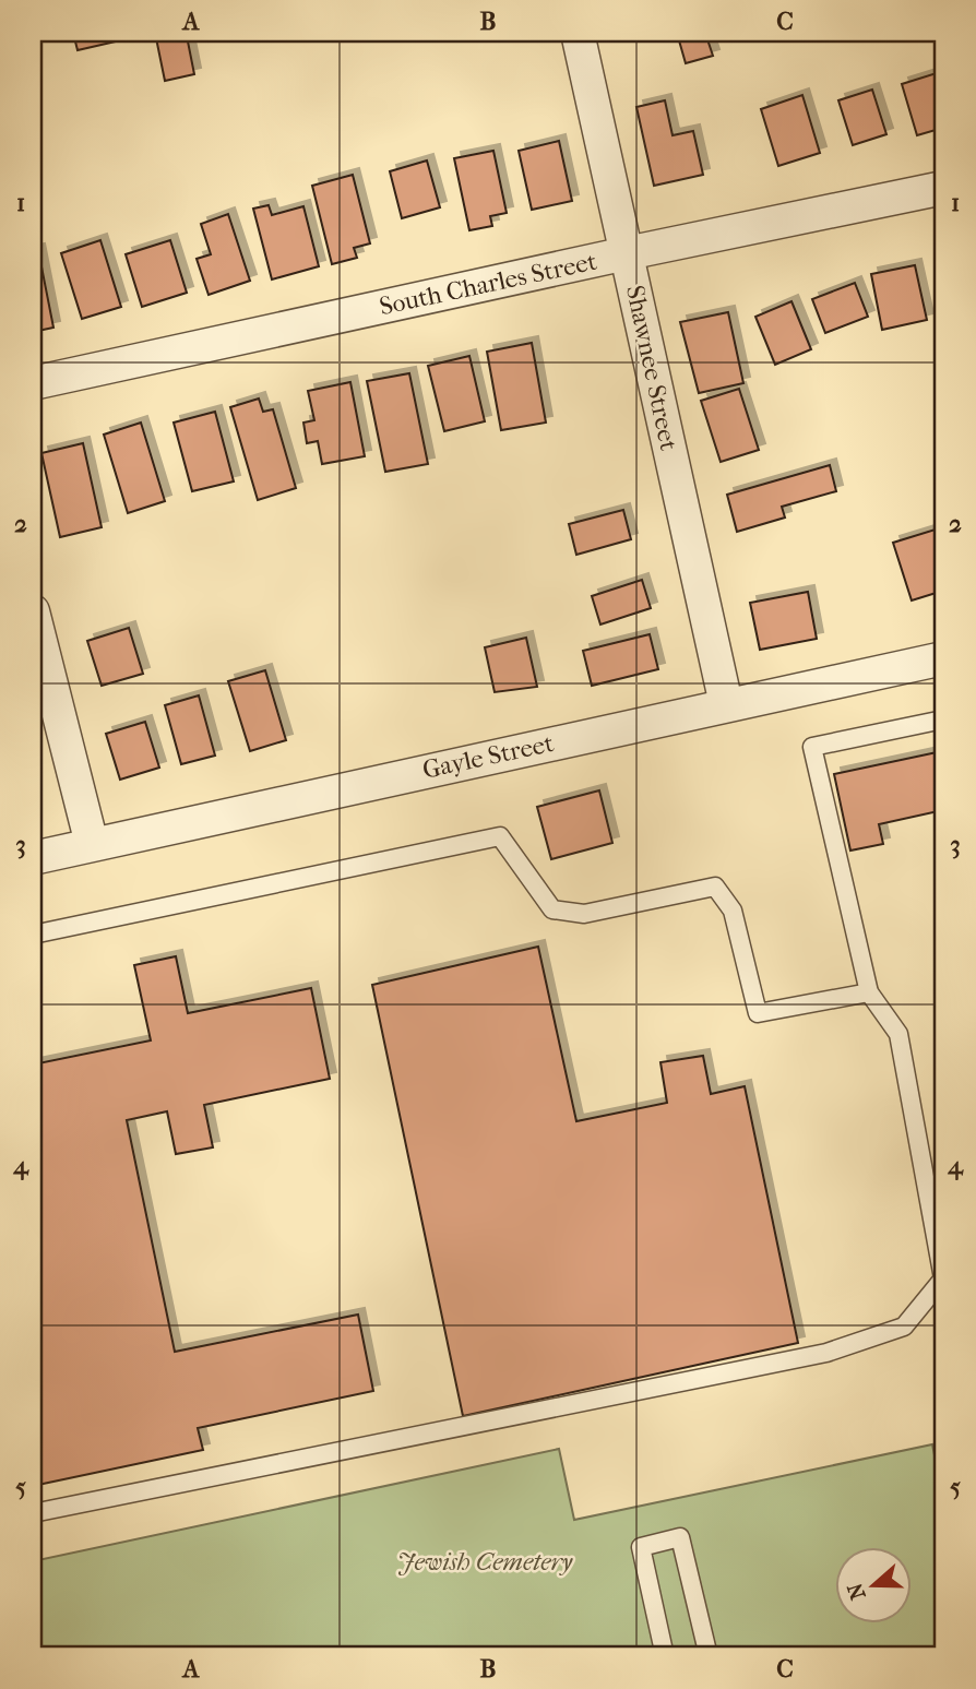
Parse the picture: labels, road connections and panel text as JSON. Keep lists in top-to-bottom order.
{
  "streets": {
    "street": ["South Charles Street", "Shawnee Street", "Gayle Street"]
  },
  "crossings": [
    ["South Charles Street", "Shawnee Street"],
    ["Shawnee Street", "Gayle Street"]
  ],
  "parks": ["Jewish Cemetery"],
  "north": "left",
  "grid": {
    "columns": ["A", "B", "C"],
    "rows": [
      "1",
      "2",
      "3",
      "4",
      "5"
    ]
  }
}
